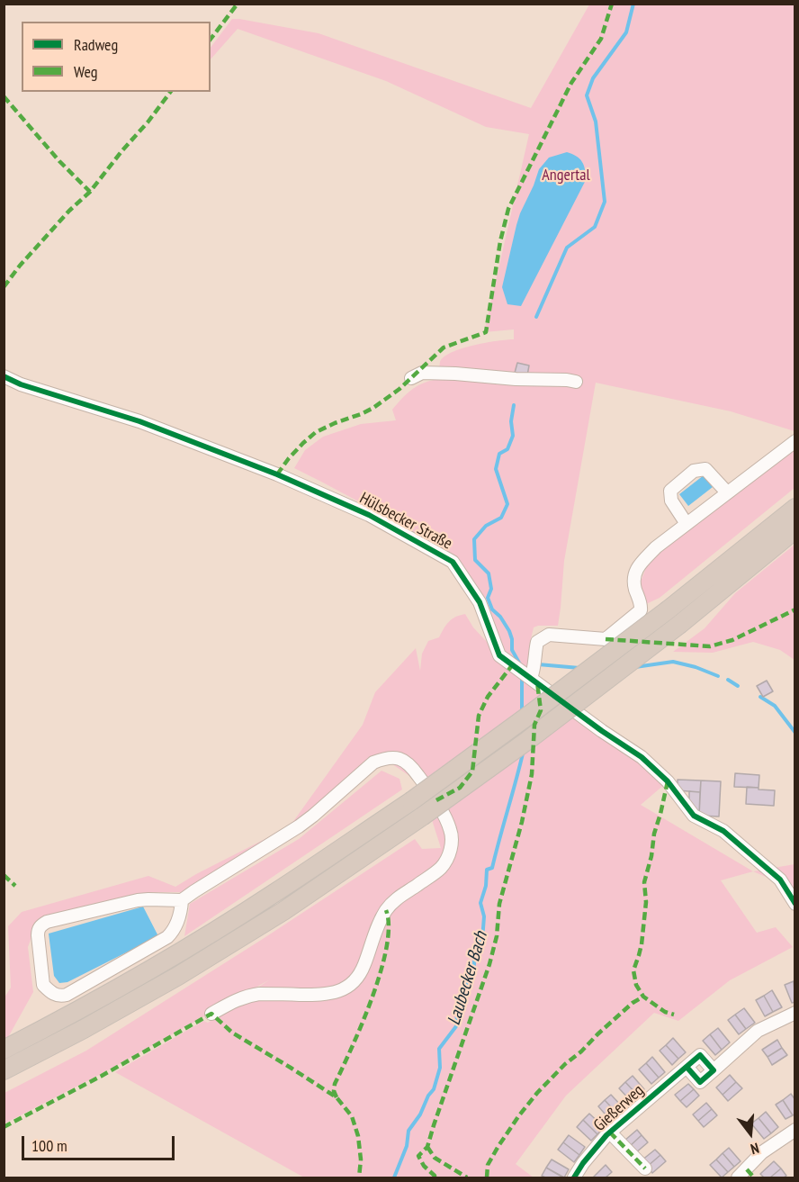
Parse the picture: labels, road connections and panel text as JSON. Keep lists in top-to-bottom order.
{
  "streets": {
    "street": ["Hülsbecker Straße", "Gießerweg"]
  },
  "water": ["Laubecker Bach"],
  "parks": ["Angertal"],
  "legend": ["Radweg", "Weg"],
  "scale_bar": "100 m",
  "north": "bottom"
}
